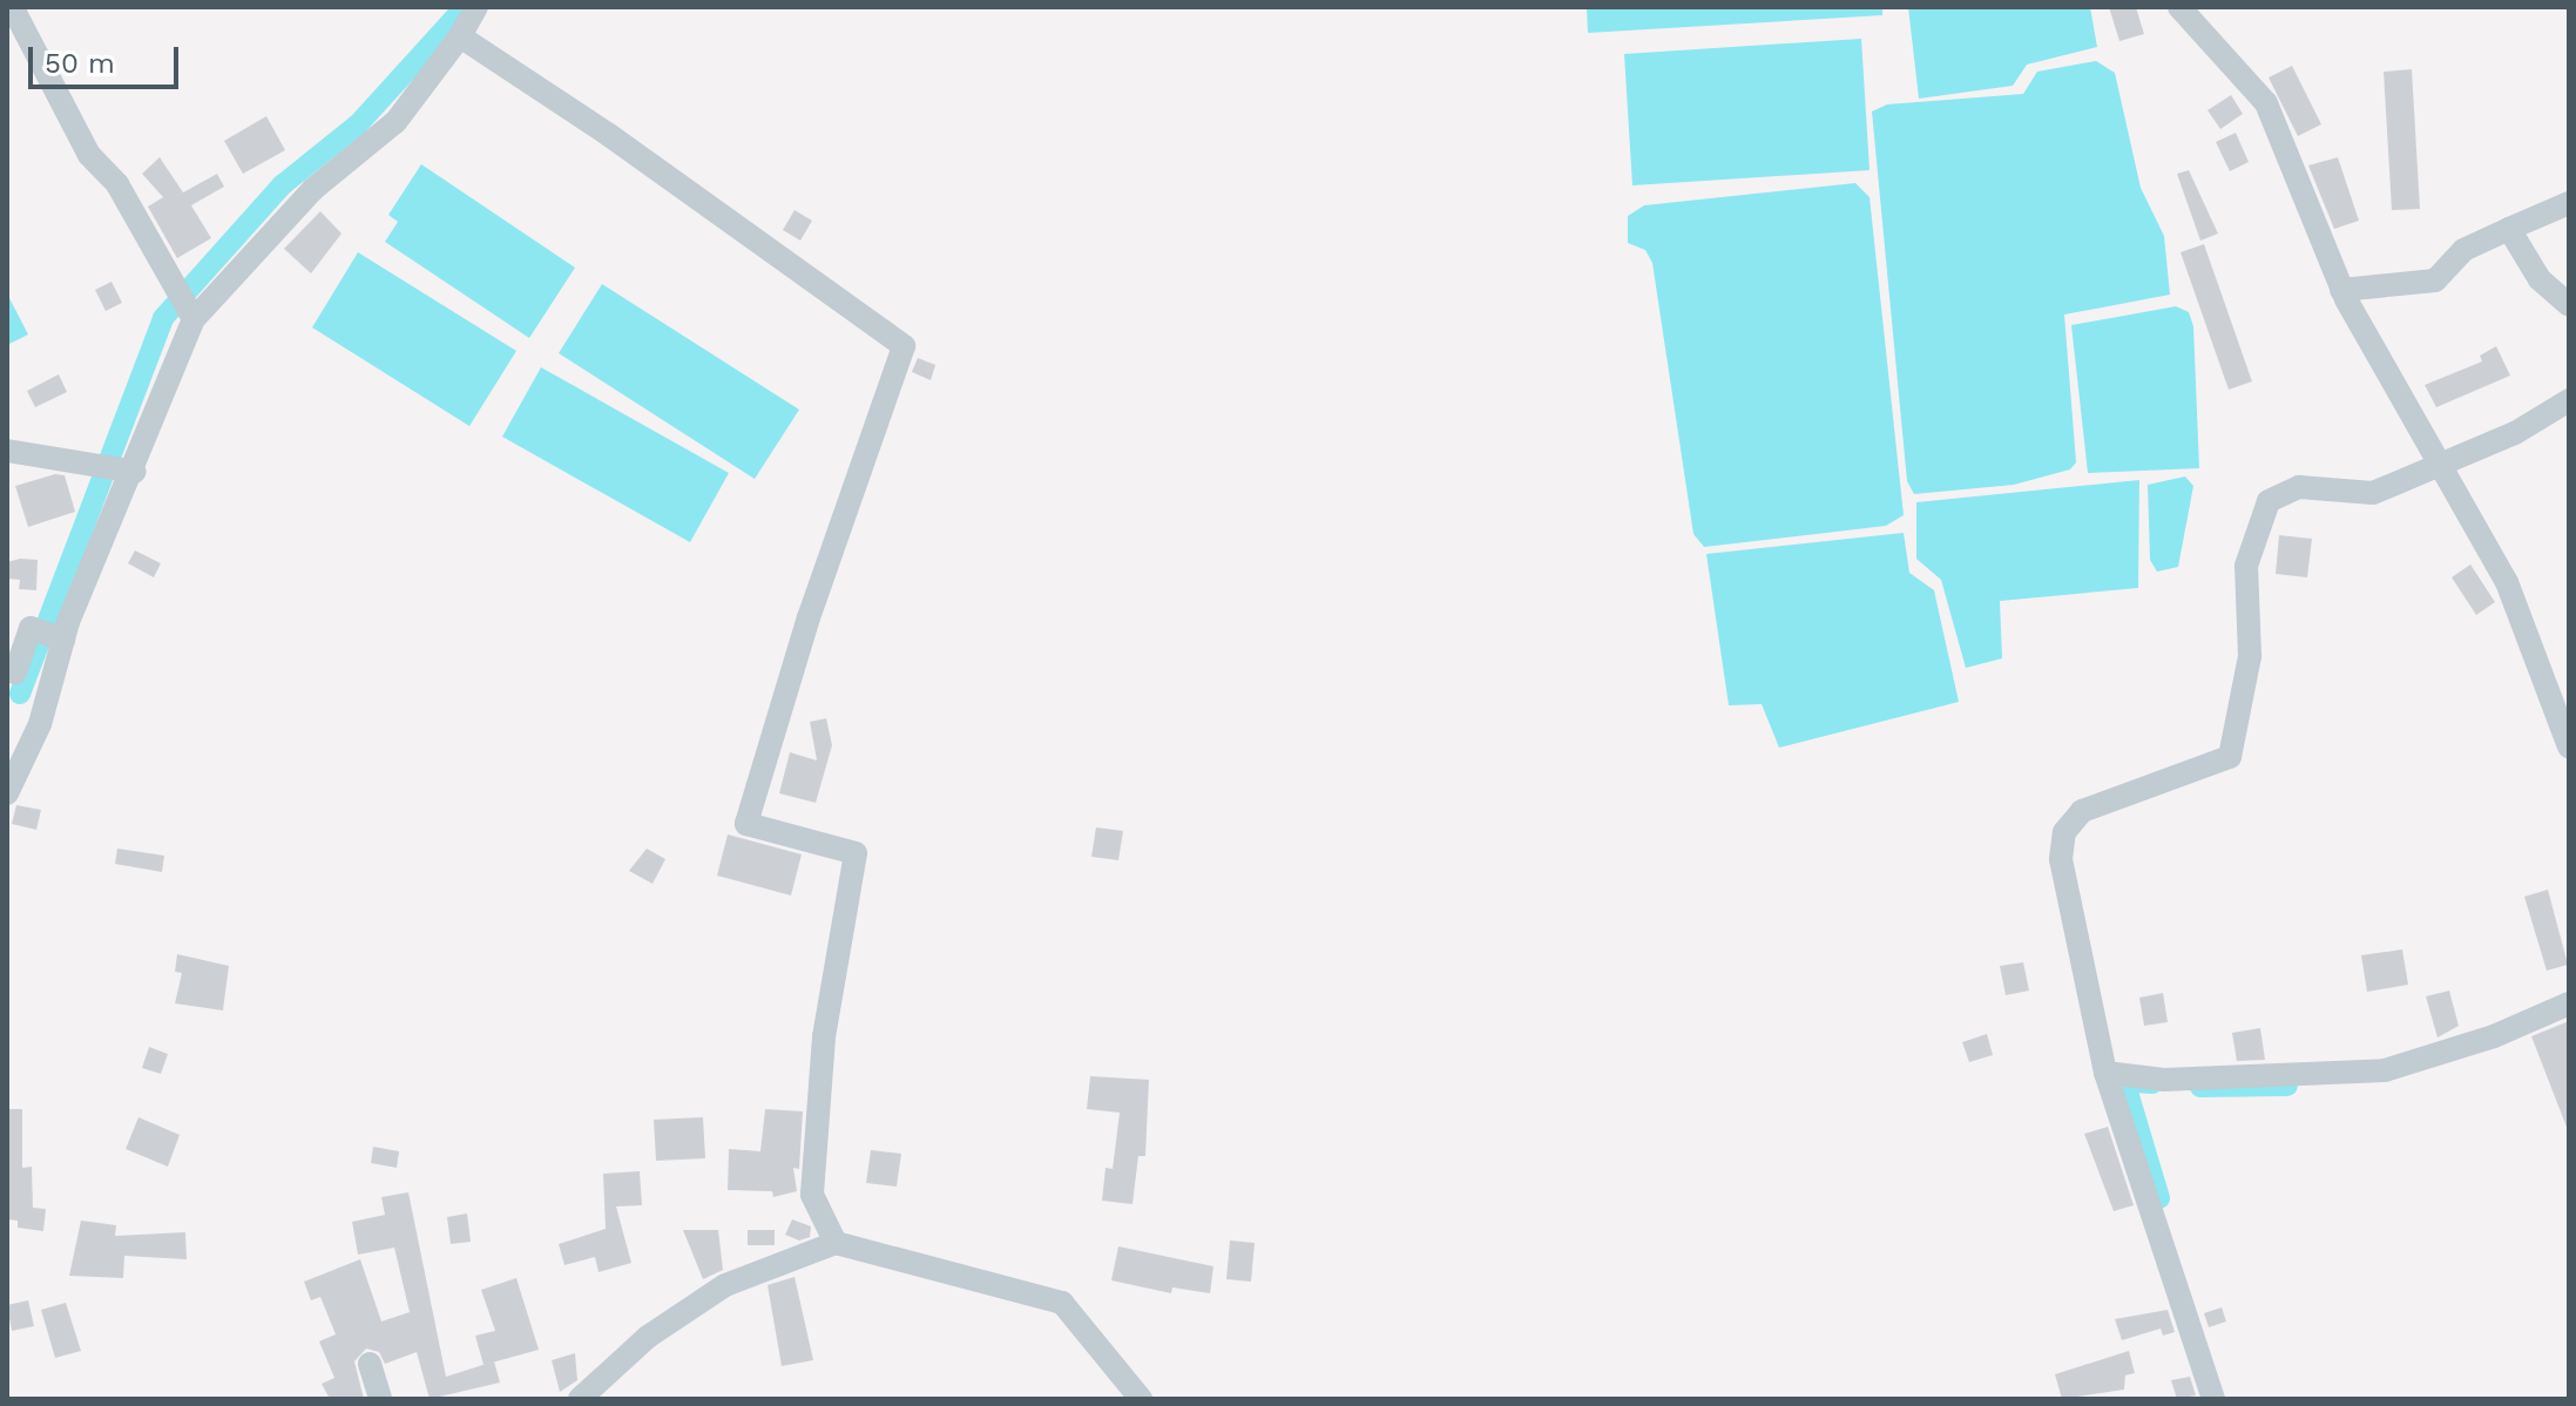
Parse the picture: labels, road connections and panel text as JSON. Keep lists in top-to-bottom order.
{
  "scale_bar": "50 m"
}
